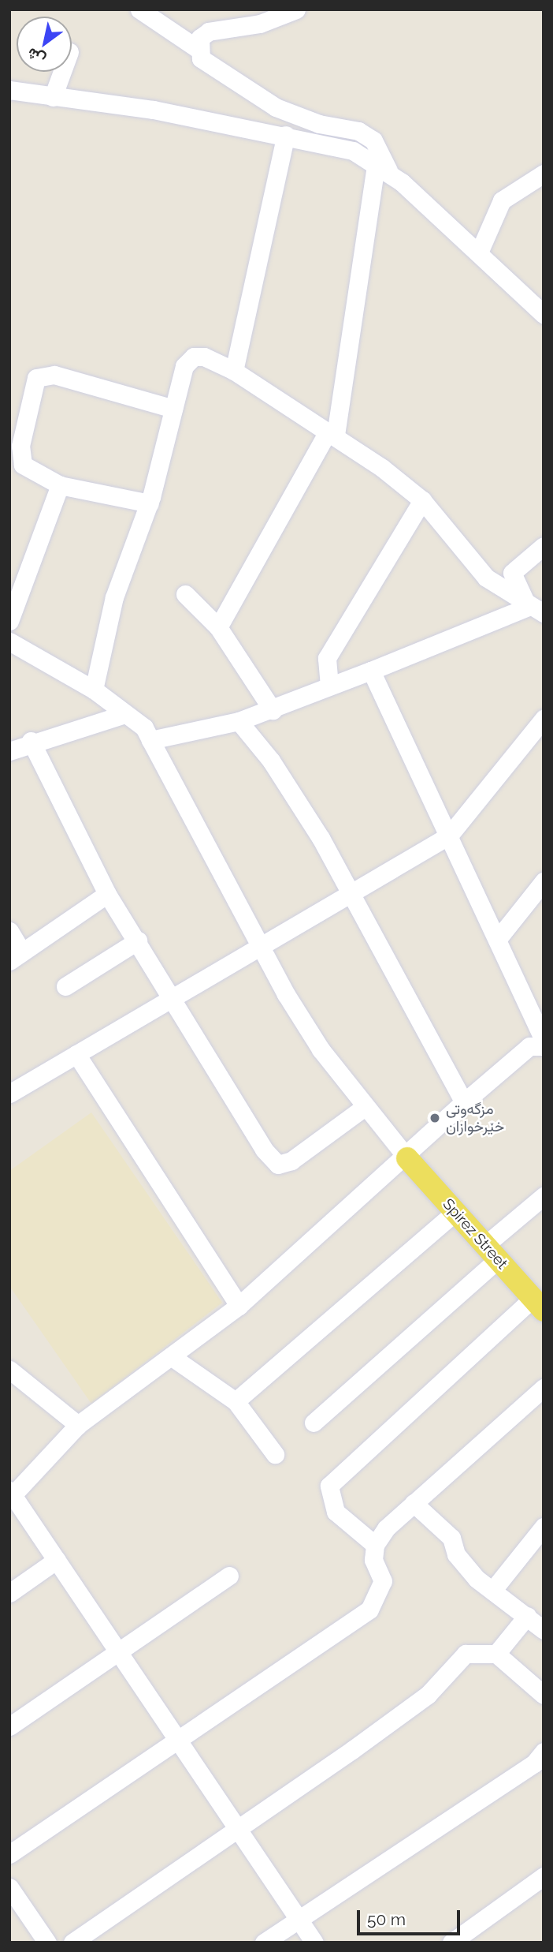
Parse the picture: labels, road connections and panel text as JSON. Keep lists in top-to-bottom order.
{
  "streets": {
    "main road": ["Spirez Street"]
  },
  "places": ["مزگەوتی خێرخوازان"],
  "scale_bar": "50 m",
  "north": "bottom left"
}
